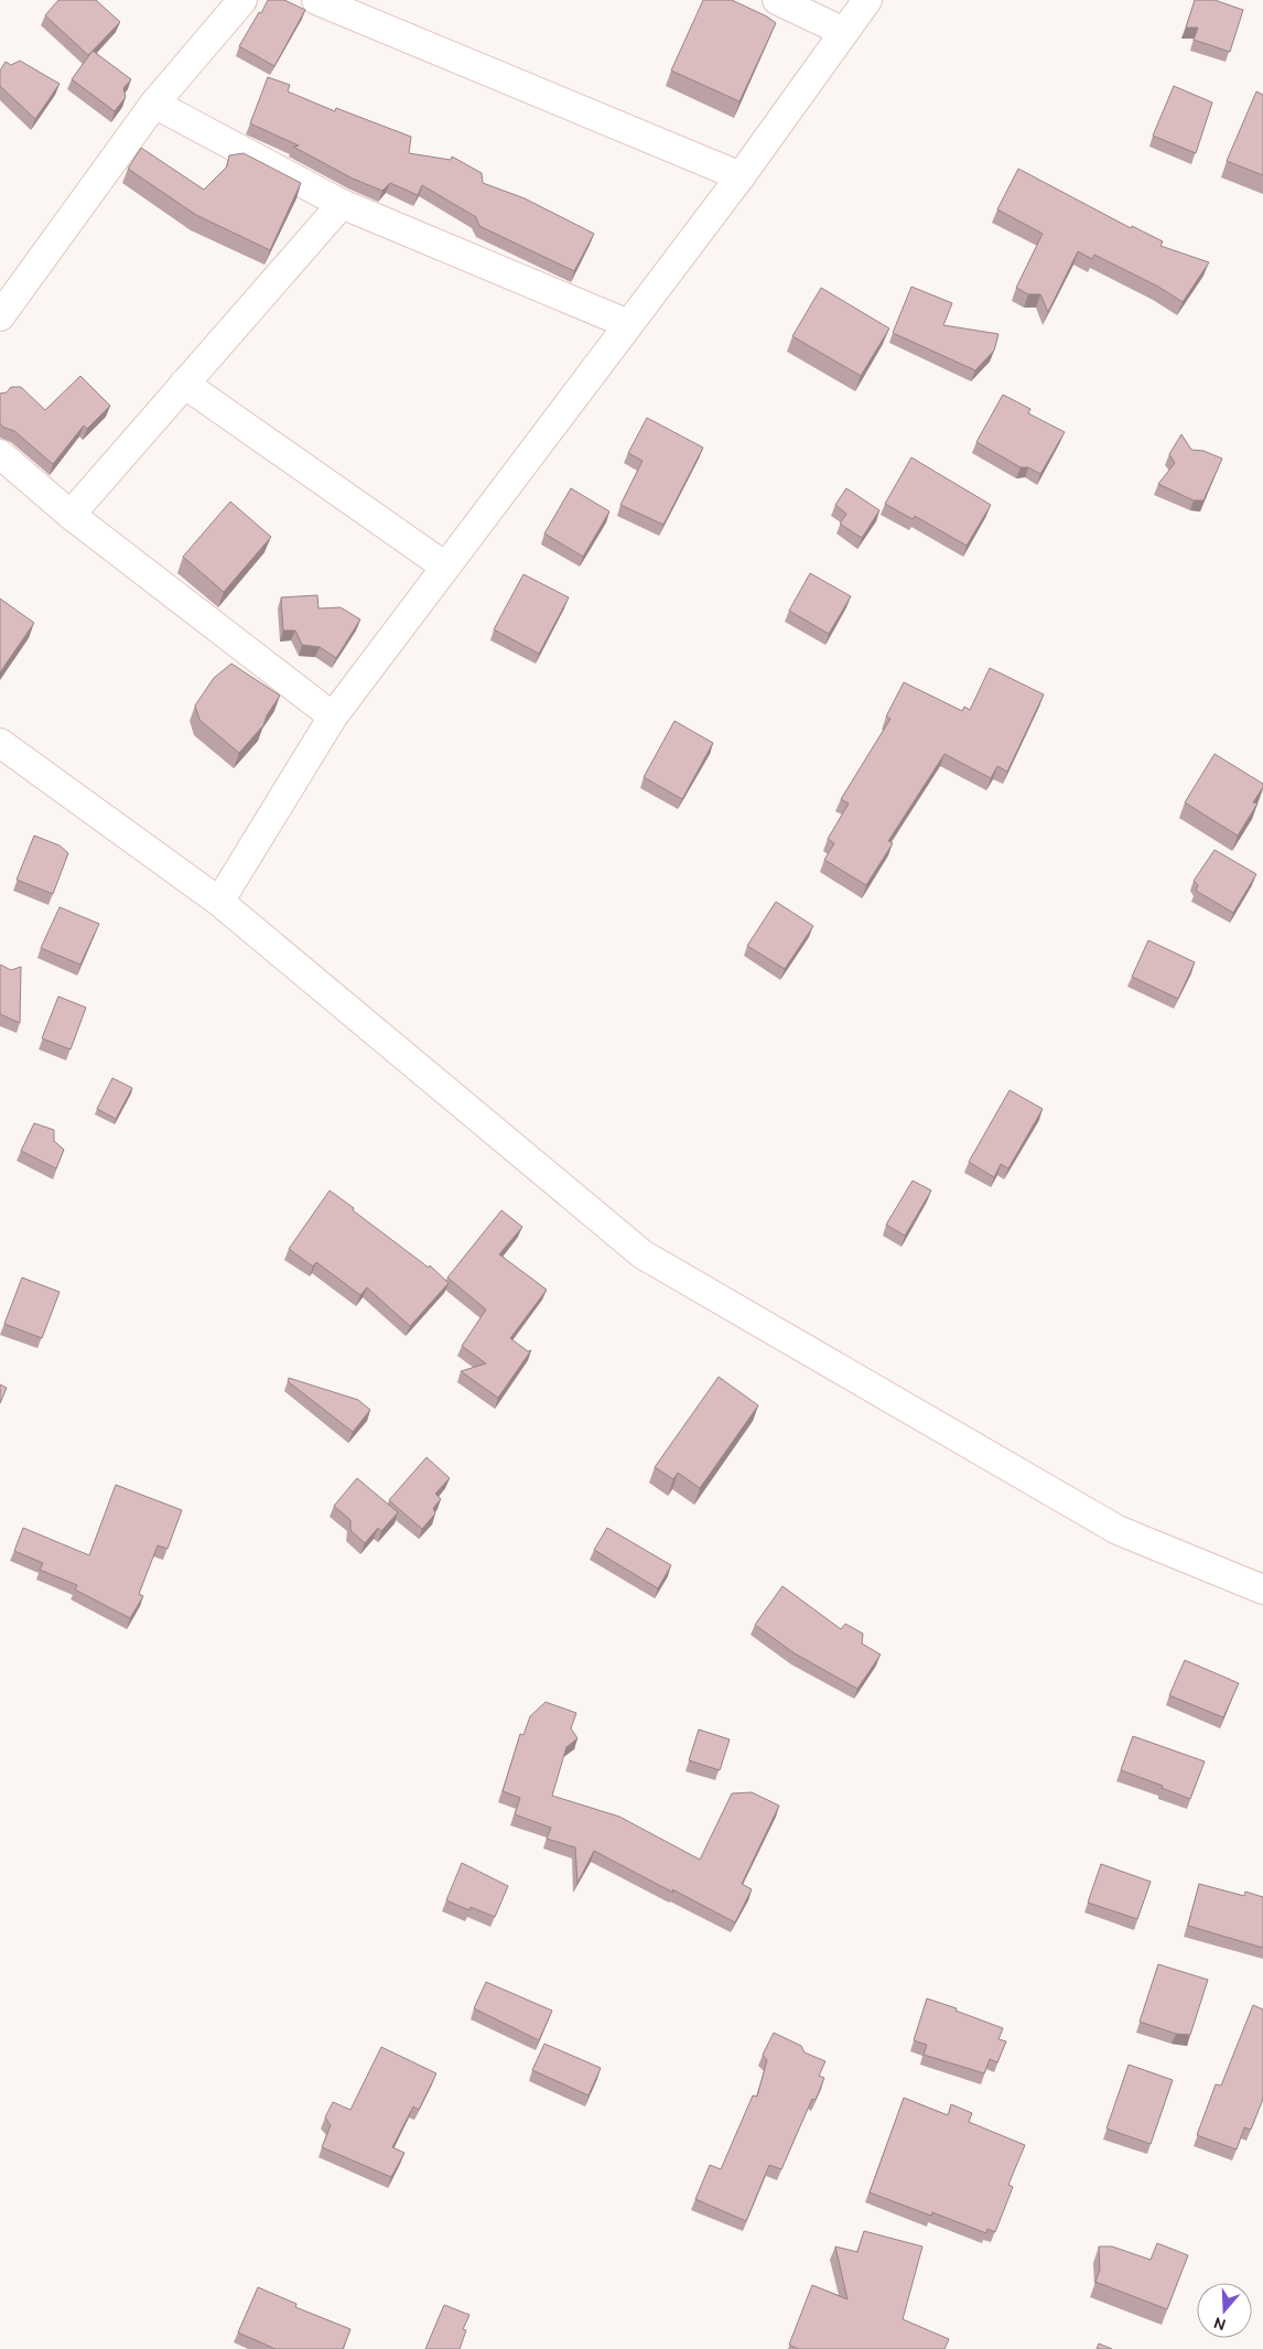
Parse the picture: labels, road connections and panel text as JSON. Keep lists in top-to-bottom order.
{
  "north": "bottom"
}
